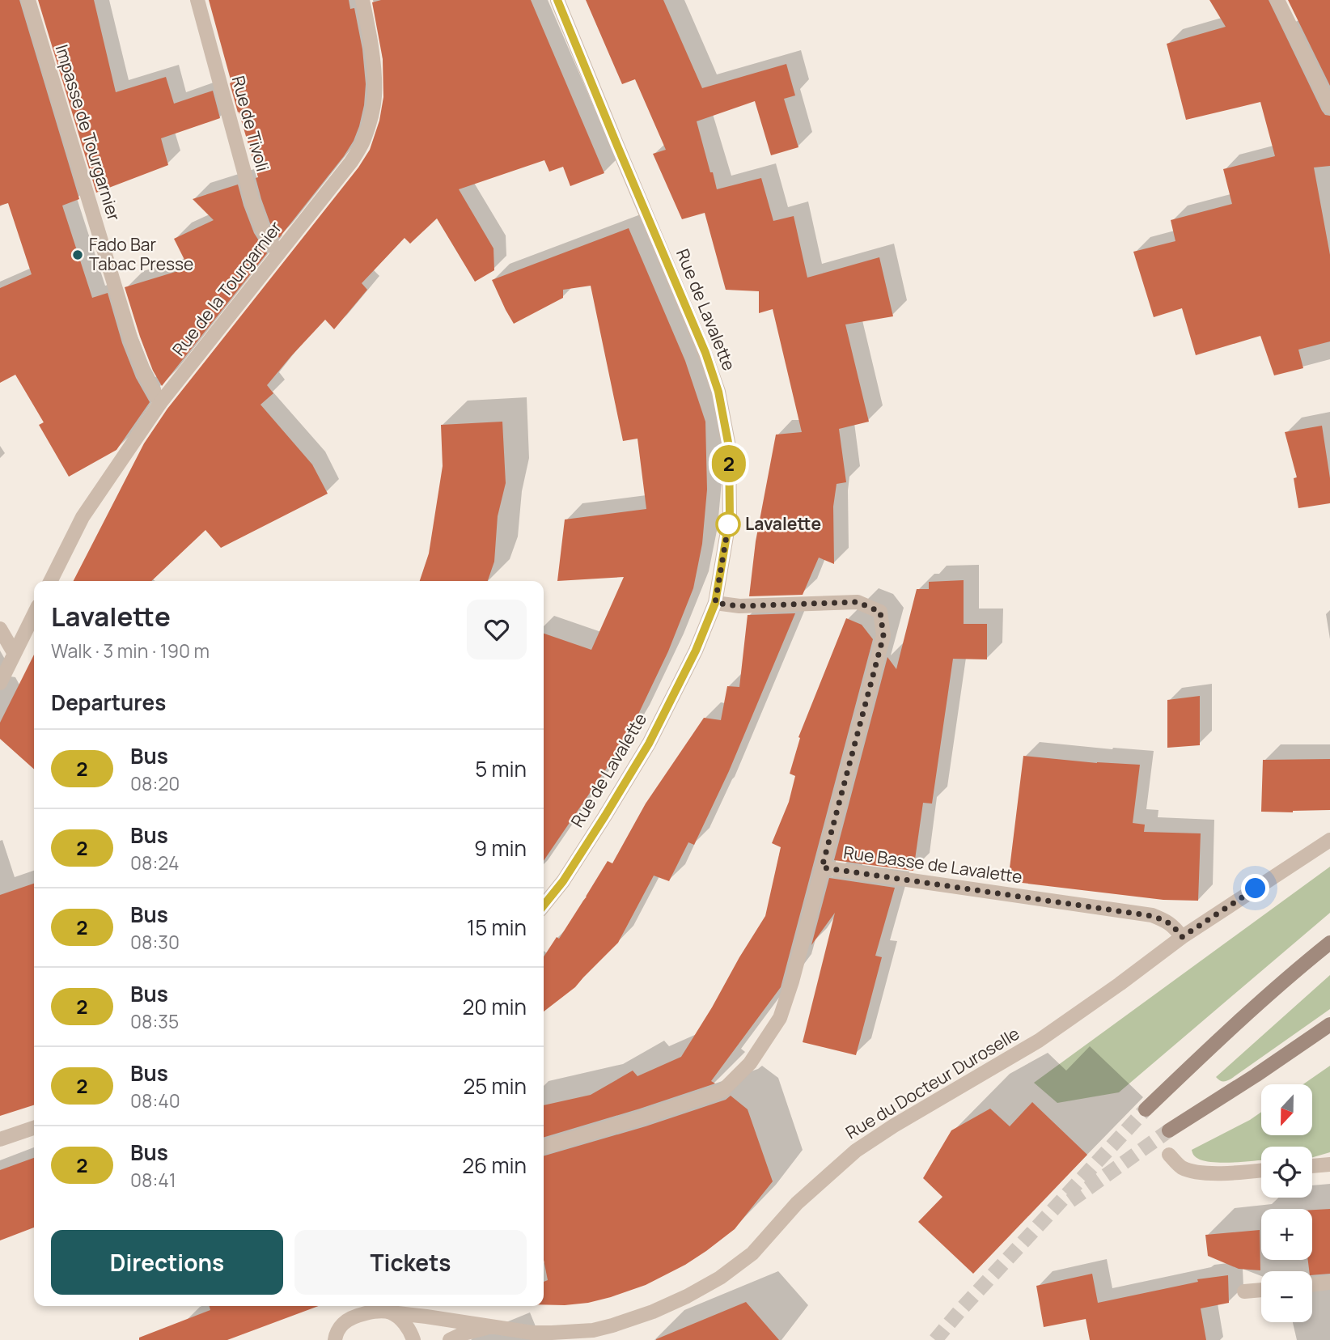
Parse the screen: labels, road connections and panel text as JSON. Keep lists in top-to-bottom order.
{
  "streets": {
    "street": [
      "Rue de Tivoli",
      "Impasse de Tourgarnier",
      "Rue de la Tourgarnier",
      "Rue de Lavalette",
      "Rue Basse de Lavalette",
      "Rue du Docteur Duroselle"
    ]
  },
  "crossings": [
    ["Rue de Tivoli", "Rue de la Tourgarnier"],
    ["Impasse de Tourgarnier", "Rue de la Tourgarnier"],
    ["Rue de Lavalette", "Rue Basse de Lavalette"],
    ["Rue Basse de Lavalette", "Rue du Docteur Duroselle"]
  ],
  "places": ["Fado Bar Tabac Presse", "Lavalette"],
  "lines": ["bus line 2"],
  "north": "bottom",
  "page": {
    "on_map": "2",
    "heading": [
      ["Lavalette", "Walk · 3 min · 190 m"],
      "Departures"
    ],
    "list": [
      {
        "mark": "2",
        "name": "Bus",
        "note": "08:20",
        "value": "5 min"
      },
      {
        "mark": "2",
        "name": "Bus",
        "note": "08:24",
        "value": "9 min"
      },
      {
        "mark": "2",
        "name": "Bus",
        "note": "08:30",
        "value": "15 min"
      },
      {
        "mark": "2",
        "name": "Bus",
        "note": "08:35",
        "value": "20 min"
      },
      {
        "mark": "2",
        "name": "Bus",
        "note": "08:40",
        "value": "25 min"
      },
      {
        "mark": "2",
        "name": "Bus",
        "note": "08:41",
        "value": "26 min"
      }
    ],
    "map_buttons": ["+", "−"],
    "buttons": ["Directions", "Tickets"]
  }
}
